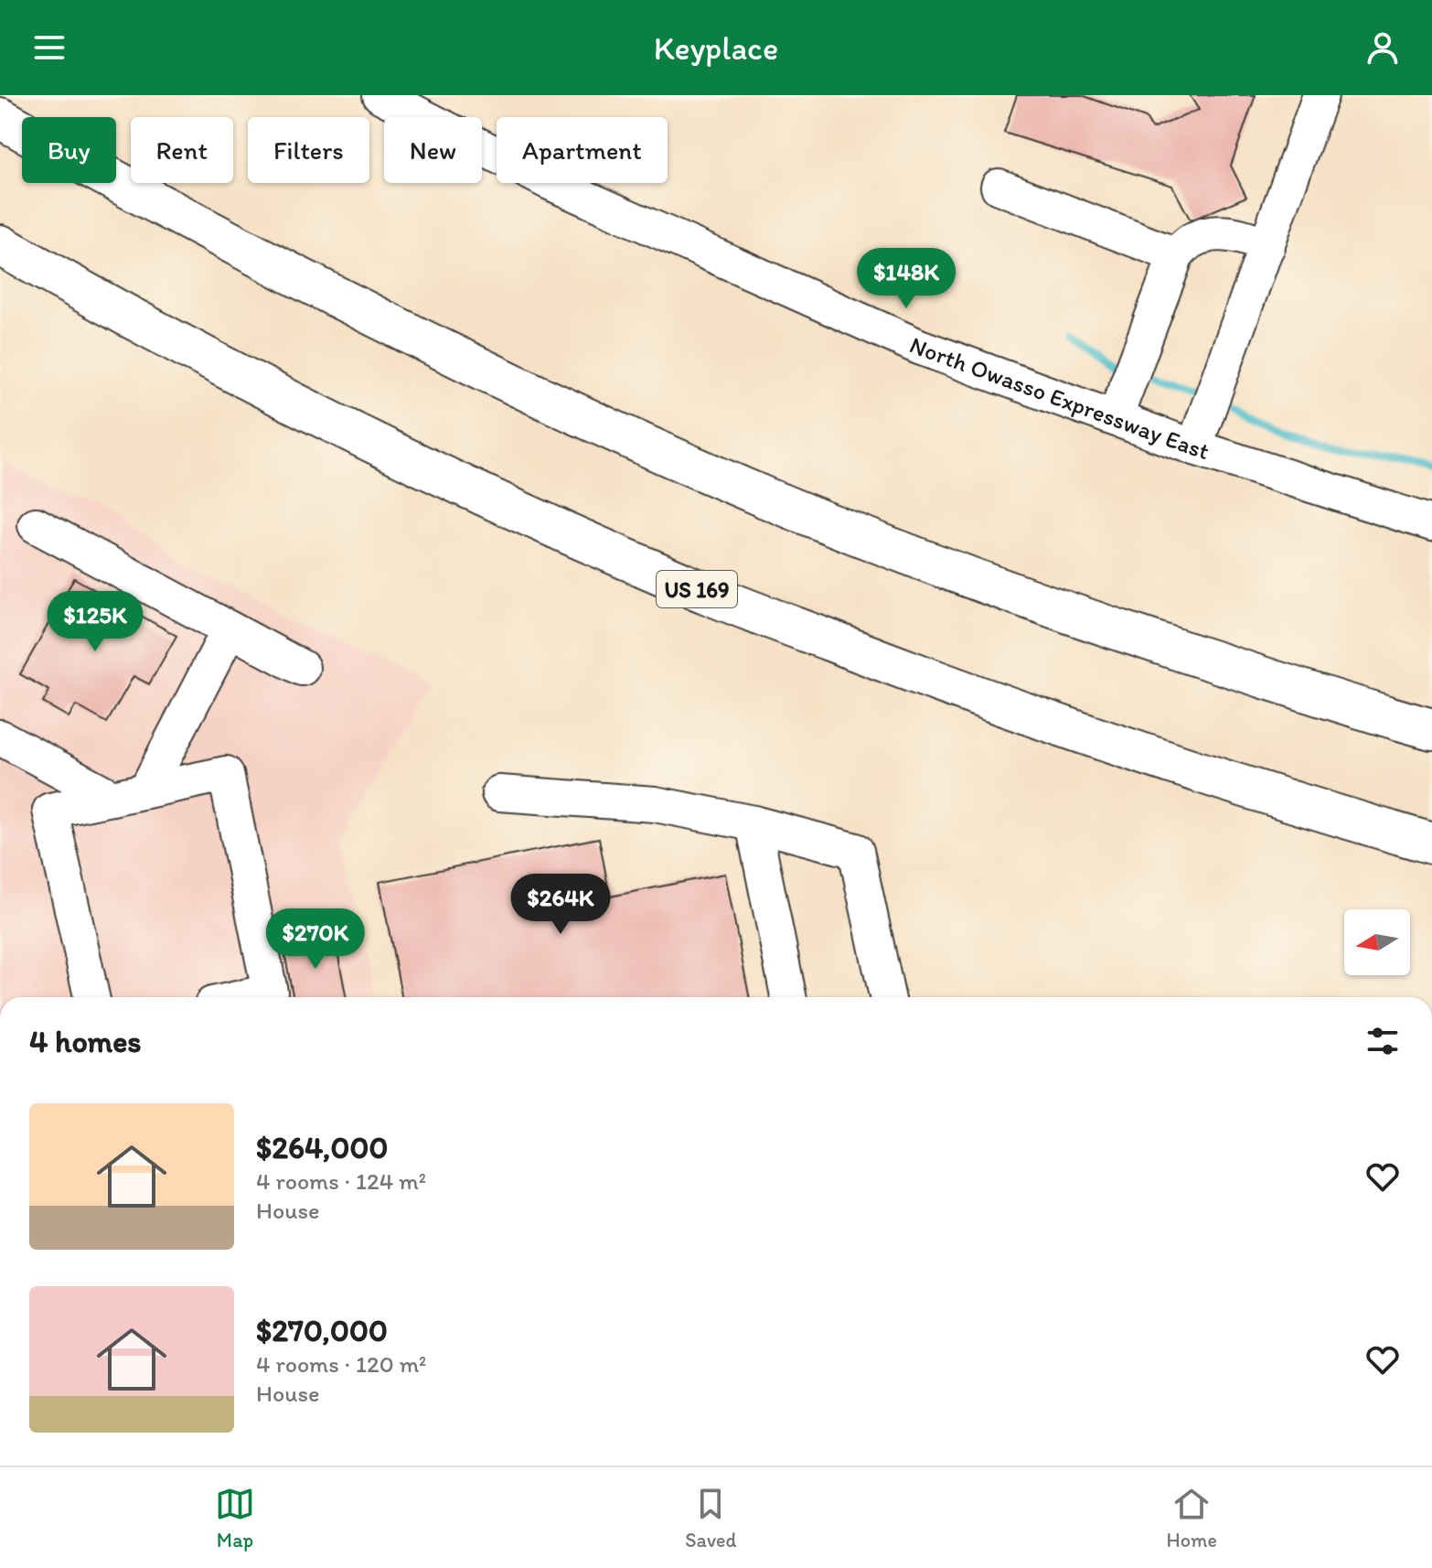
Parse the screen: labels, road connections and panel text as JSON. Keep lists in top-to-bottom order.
{
  "streets": {
    "highway": ["US 169"],
    "street": ["North Owasso Expressway East"]
  },
  "north": "left",
  "page": {
    "header": "Keyplace",
    "chip": [
      "Buy",
      "Rent",
      "Filters",
      "New",
      "Apartment"
    ],
    "price": [
      "$148K",
      "$125K",
      "$264K",
      "$270K"
    ],
    "heading": "4 homes",
    "list": [
      {
        "name": "$264,000",
        "note": "4 rooms · 124 m² · House"
      },
      {
        "name": "$270,000",
        "note": "4 rooms · 120 m² · House"
      }
    ],
    "tabs": ["Map", "Saved", "Home"]
  }
}
